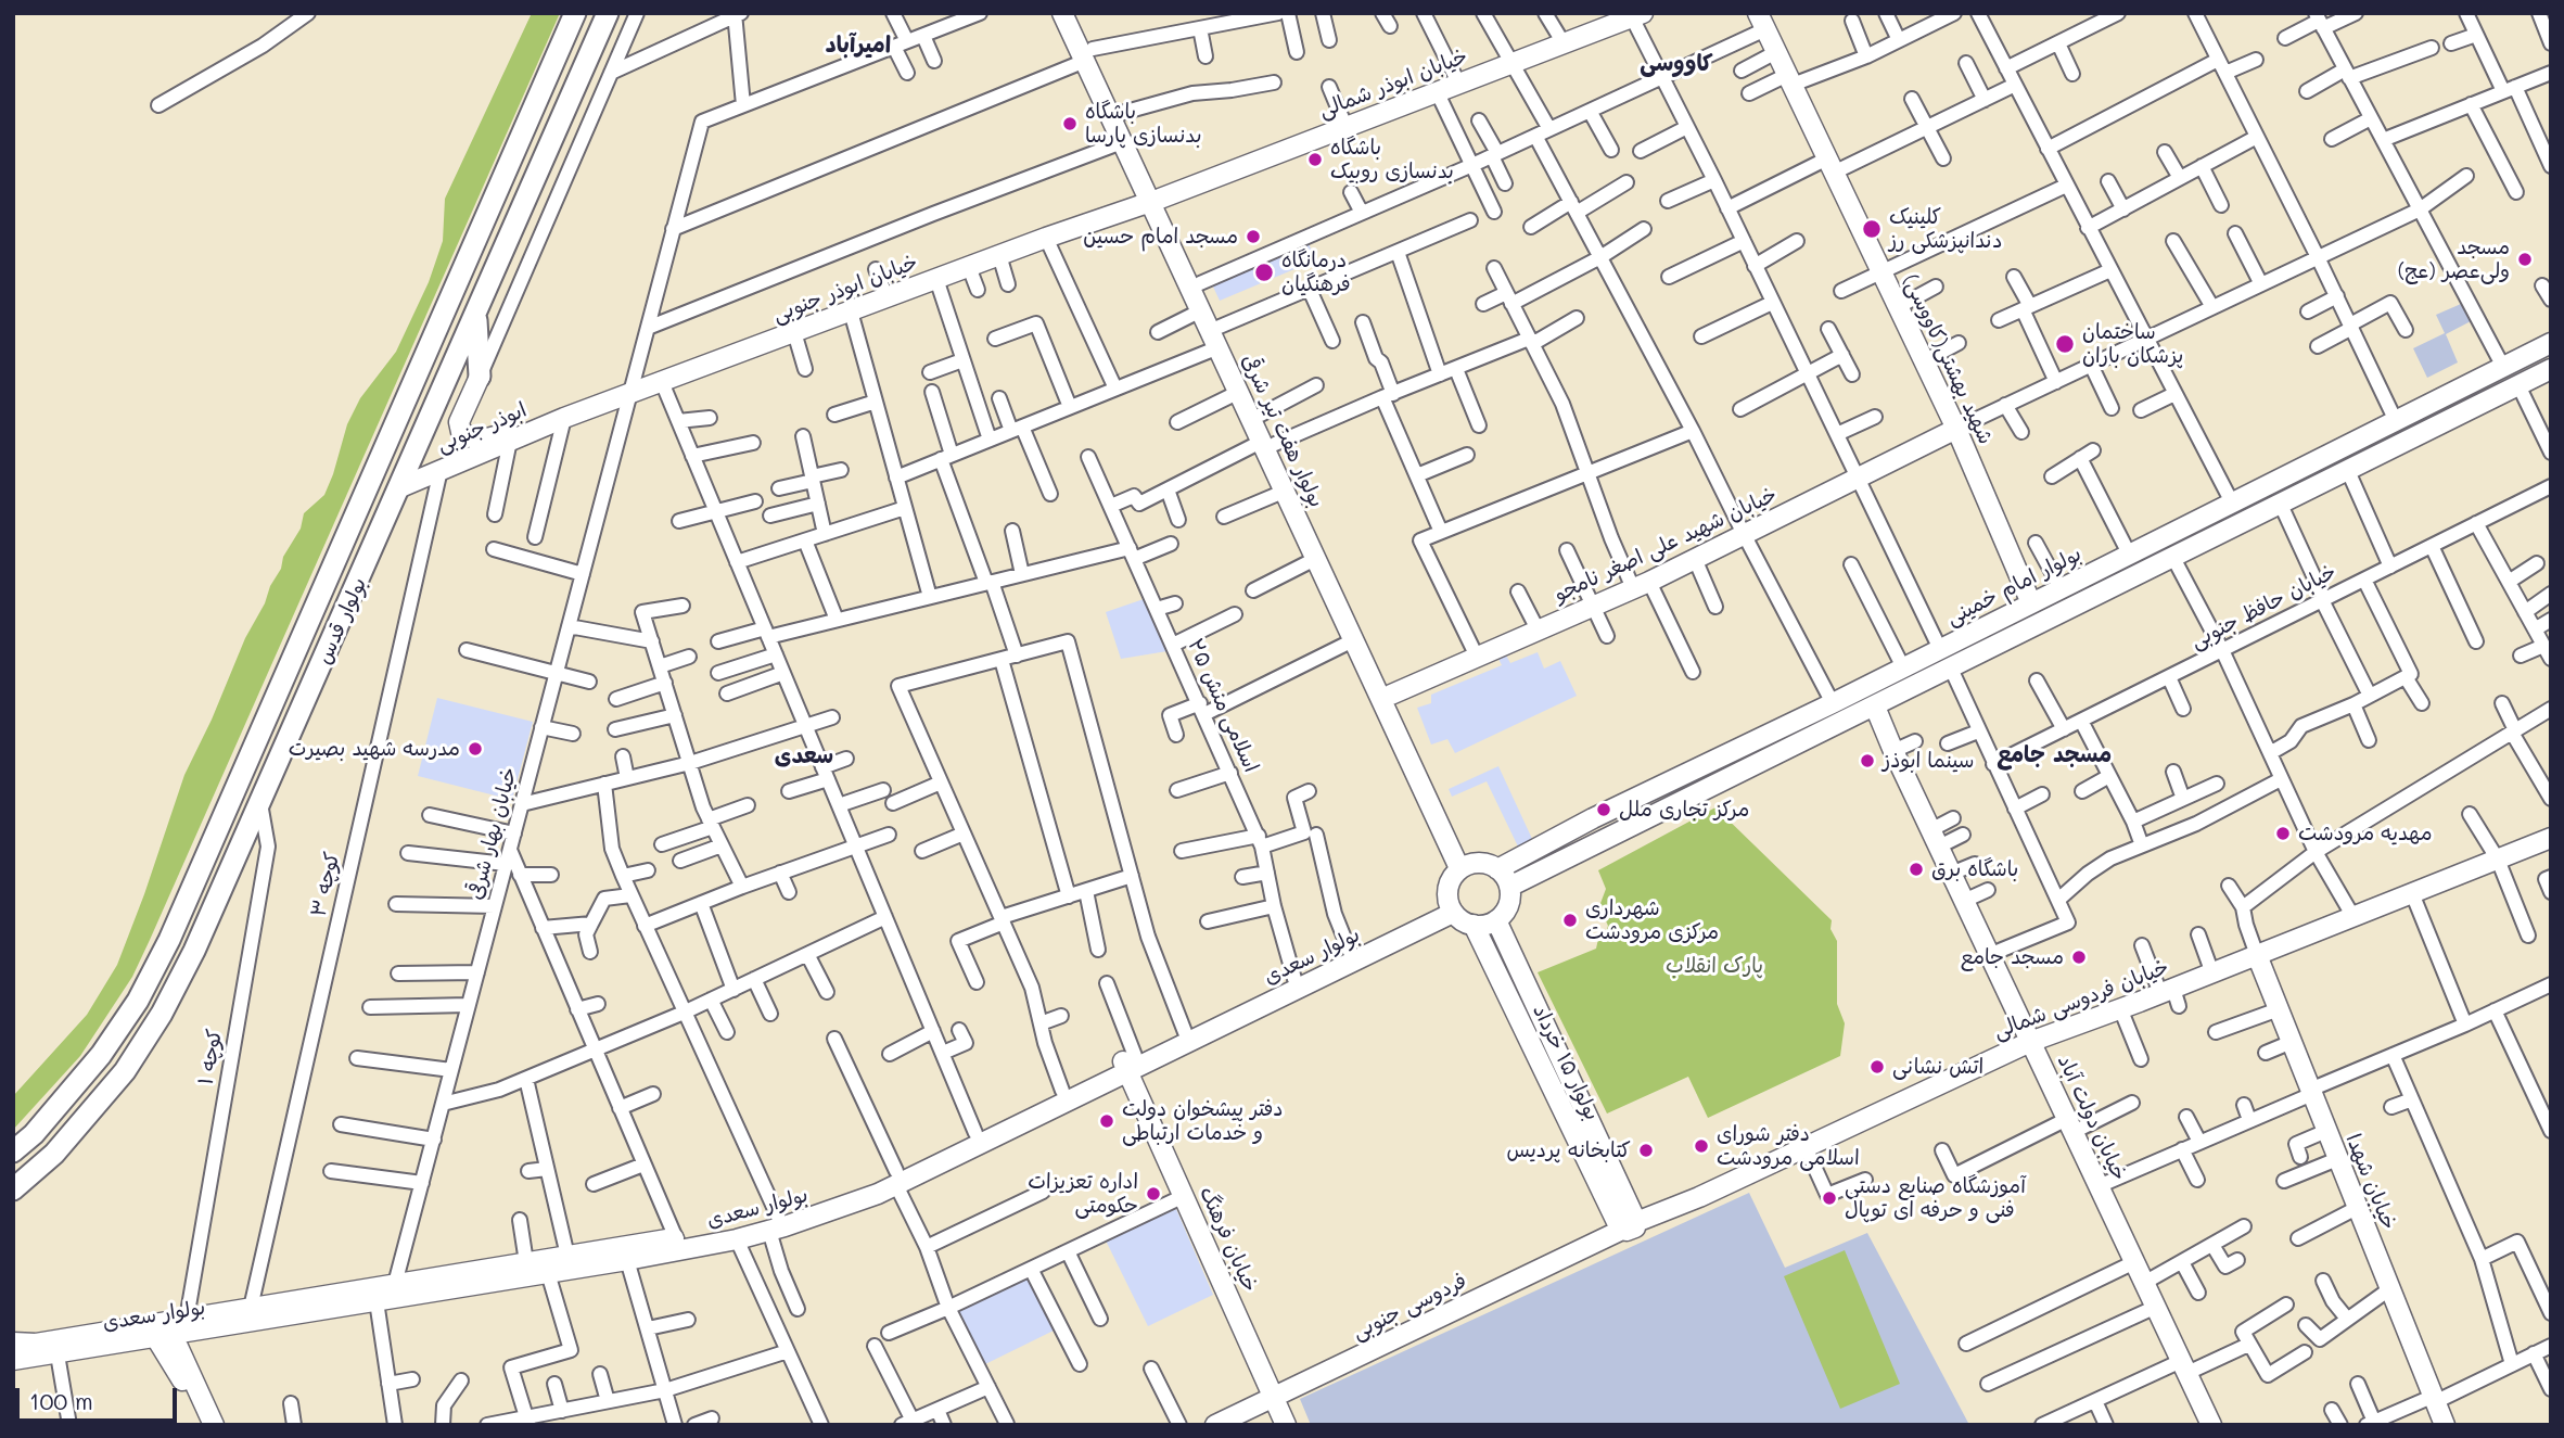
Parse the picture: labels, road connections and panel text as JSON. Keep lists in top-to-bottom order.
{
  "streets": {
    "main road": [
      "خیابان ابوذر شمالی",
      "خیابان ابوذر جنوبی",
      "شهید بهشتی(کاووسی)",
      "ابوذر جنوبی",
      "بولوار هفت تیر شرقی",
      "خیابان شهید علی اصغر نامجو",
      "بولوار امام خمینی",
      "بولوار قدس",
      "بولوار سعدی",
      "خیابان فردوسی شمالی",
      "بولوار ۱۵ خرداد",
      "خیابان دولت آباد",
      "خیابان شهدا",
      "خیابان فرهنگ",
      "فردوسی جنوبی"
    ],
    "street": [
      "خیابان حافظ جنوبی",
      "اسلامی منش ۲۵",
      "خیابان بهار شرقی",
      "کوچه ۳",
      "کوچه ۱"
    ]
  },
  "crossings": [
    ["خیابان ابوذر شمالی", "خیابان ابوذر جنوبی"],
    ["خیابان ابوذر شمالی", "بولوار هفت تیر شرقی"],
    ["خیابان ابوذر جنوبی", "ابوذر جنوبی"],
    ["خیابان ابوذر جنوبی", "بولوار هفت تیر شرقی"],
    ["خیابان ابوذر جنوبی", "خیابان بهار شرقی"],
    ["شهید بهشتی(کاووسی)", "خیابان شهید علی اصغر نامجو"],
    ["شهید بهشتی(کاووسی)", "بولوار امام خمینی"],
    ["ابوذر جنوبی", "بولوار قدس"],
    ["ابوذر جنوبی", "کوچه ۳"],
    ["بولوار هفت تیر شرقی", "خیابان شهید علی اصغر نامجو"],
    ["بولوار هفت تیر شرقی", "بولوار امام خمینی"],
    ["بولوار هفت تیر شرقی", "بولوار سعدی"],
    ["بولوار هفت تیر شرقی", "بولوار ۱۵ خرداد"],
    ["بولوار امام خمینی", "بولوار سعدی"],
    ["بولوار امام خمینی", "بولوار ۱۵ خرداد"],
    ["بولوار قدس", "کوچه ۱"],
    ["اسلامی منش ۲۵", "بولوار سعدی"],
    ["خیابان بهار شرقی", "بولوار سعدی"],
    ["کوچه ۳", "بولوار سعدی"],
    ["بولوار سعدی", "کوچه ۱"],
    ["بولوار سعدی", "بولوار ۱۵ خرداد"],
    ["بولوار سعدی", "خیابان فرهنگ"],
    ["خیابان فردوسی شمالی", "بولوار ۱۵ خرداد"],
    ["خیابان فردوسی شمالی", "خیابان دولت آباد"],
    ["خیابان فردوسی شمالی", "خیابان شهدا"],
    ["خیابان فردوسی شمالی", "فردوسی جنوبی"],
    ["بولوار ۱۵ خرداد", "فردوسی جنوبی"],
    ["خیابان فرهنگ", "فردوسی جنوبی"]
  ],
  "districts": [
    "امیرآباد",
    "کاووسی",
    "مسجد جامع",
    "سعدی"
  ],
  "parks": ["پارک انقلاب"],
  "places": [
    "باشگاه بدنسازی پارسا",
    "باشگاه بدنسازی روبیک",
    "کلینیک دندانپزشکی رز",
    "مسجد امام حسین",
    "مسجد ولی‌عصر (عج)",
    "درمانگاه فرهنگیان",
    "ساختمان پزشکان باران",
    "مدرسه شهید بصیرت",
    "سینما ابوذز",
    "مرکز تجاری ملل",
    "مهدیه مرودشت",
    "باشگاه برق",
    "شهرداری مرکزی مرودشت",
    "مسجد جامع",
    "اتش نشانی",
    "دفتر پیشخوان دولت و خدمات ارتباطی",
    "دفتر شورای اسلامی مرودشت",
    "کتابخانه پردیس",
    "اداره تعزیزات حکومتی",
    "آموزشگاه صنایع دستی فنی و حرفه ای توپال"
  ],
  "scale_bar": "100 m"
}
